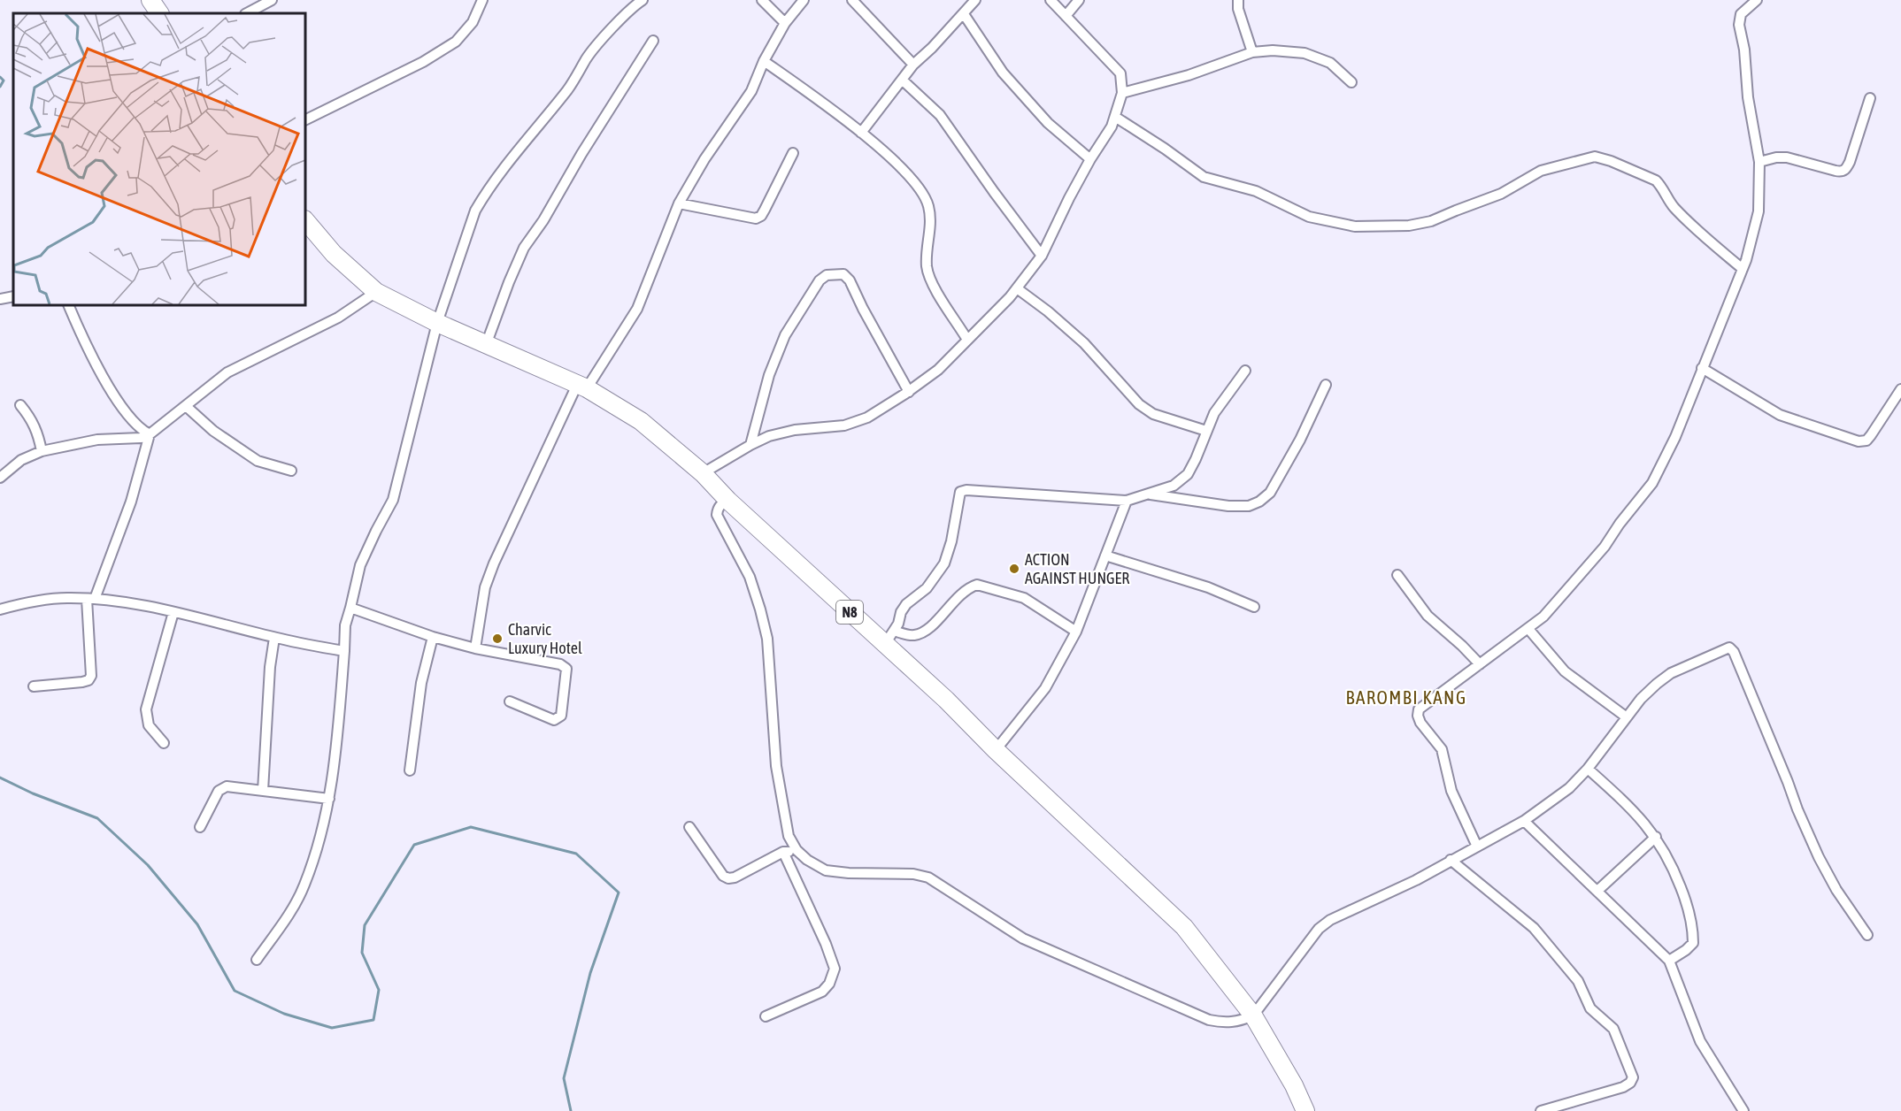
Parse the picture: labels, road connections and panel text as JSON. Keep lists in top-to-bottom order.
{
  "streets": {
    "highway": ["N8"]
  },
  "districts": ["BAROMBI KANG"],
  "places": ["ACTION AGAINST HUNGER", "Charvic Luxury Hotel"]
}
